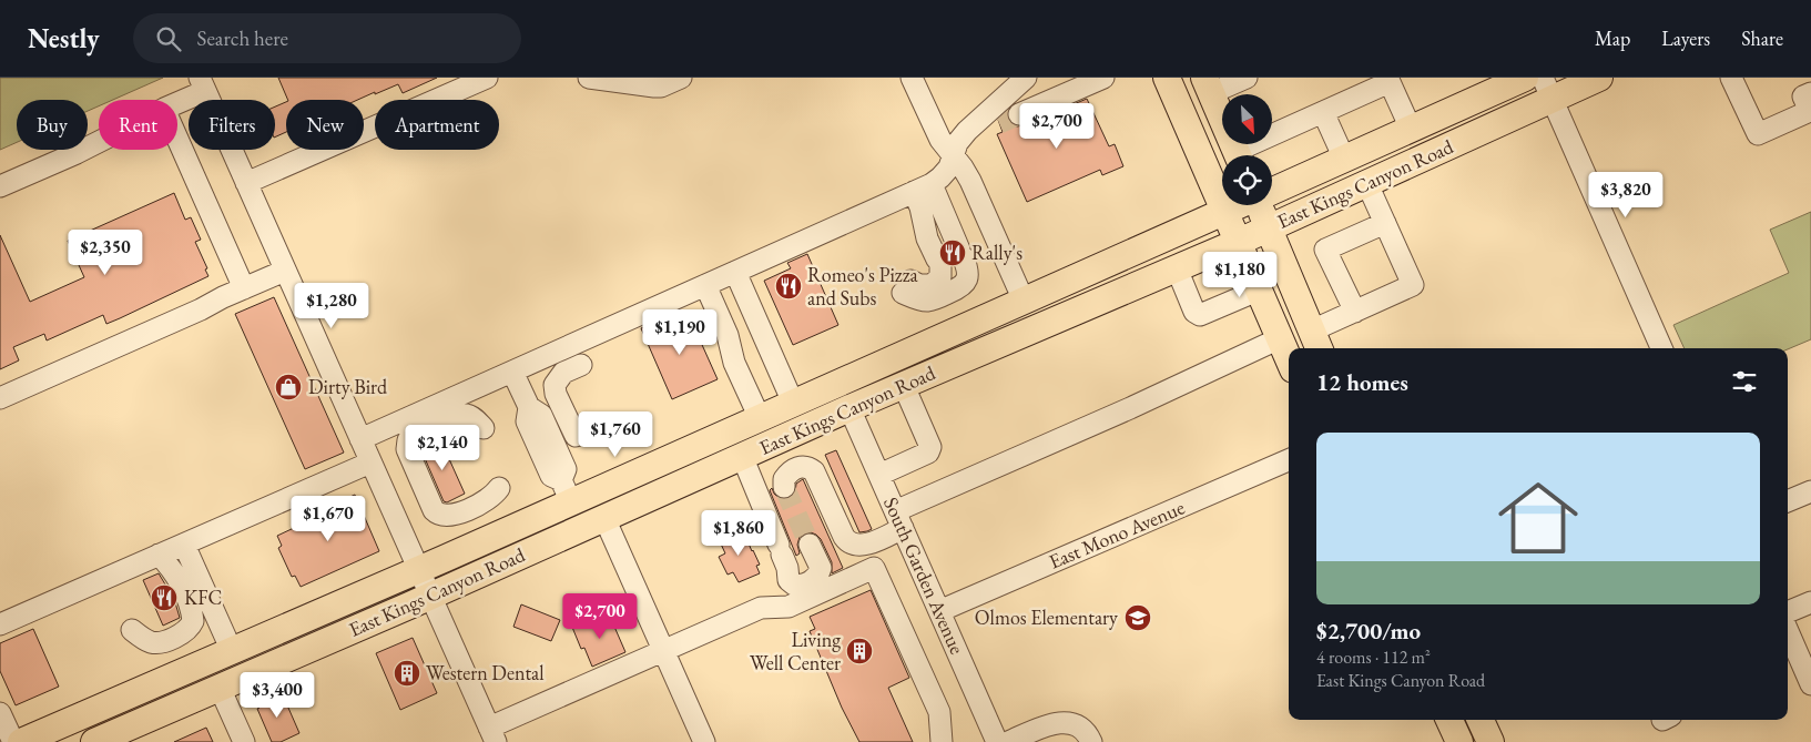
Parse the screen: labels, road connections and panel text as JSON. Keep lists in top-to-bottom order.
{
  "streets": {
    "main road": ["East Kings Canyon Road"],
    "street": ["East Mono Avenue", "South Garden Avenue"]
  },
  "crossings": [
    ["East Kings Canyon Road", "South Garden Avenue"],
    ["East Mono Avenue", "South Garden Avenue"]
  ],
  "places": {
    "restaurant": ["Rally's", "Romeo's Pizza and Subs", "KFC"],
    "shop": ["Dirty Bird"],
    "school or university": ["Olmos Elementary"],
    "building": ["Living Well Center", "Western Dental"]
  },
  "north": "bottom right",
  "page": {
    "header": "Nestly",
    "search": "Search here",
    "nav": ["Map", "Layers", "Share"],
    "chip": [
      "Buy",
      "Rent",
      "Filters",
      "New",
      "Apartment"
    ],
    "price": [
      "$2,700",
      "$3,820",
      "$2,350",
      "$1,180",
      "$1,280",
      "$1,190",
      "$1,760",
      "$2,140",
      "$1,670",
      "$1,860",
      "$2,700",
      "$3,400"
    ],
    "heading": "12 homes",
    "list": [
      {
        "name": "$2,700/mo",
        "note": "4 rooms · 112 m² · East Kings Canyon Road"
      }
    ]
  }
}
